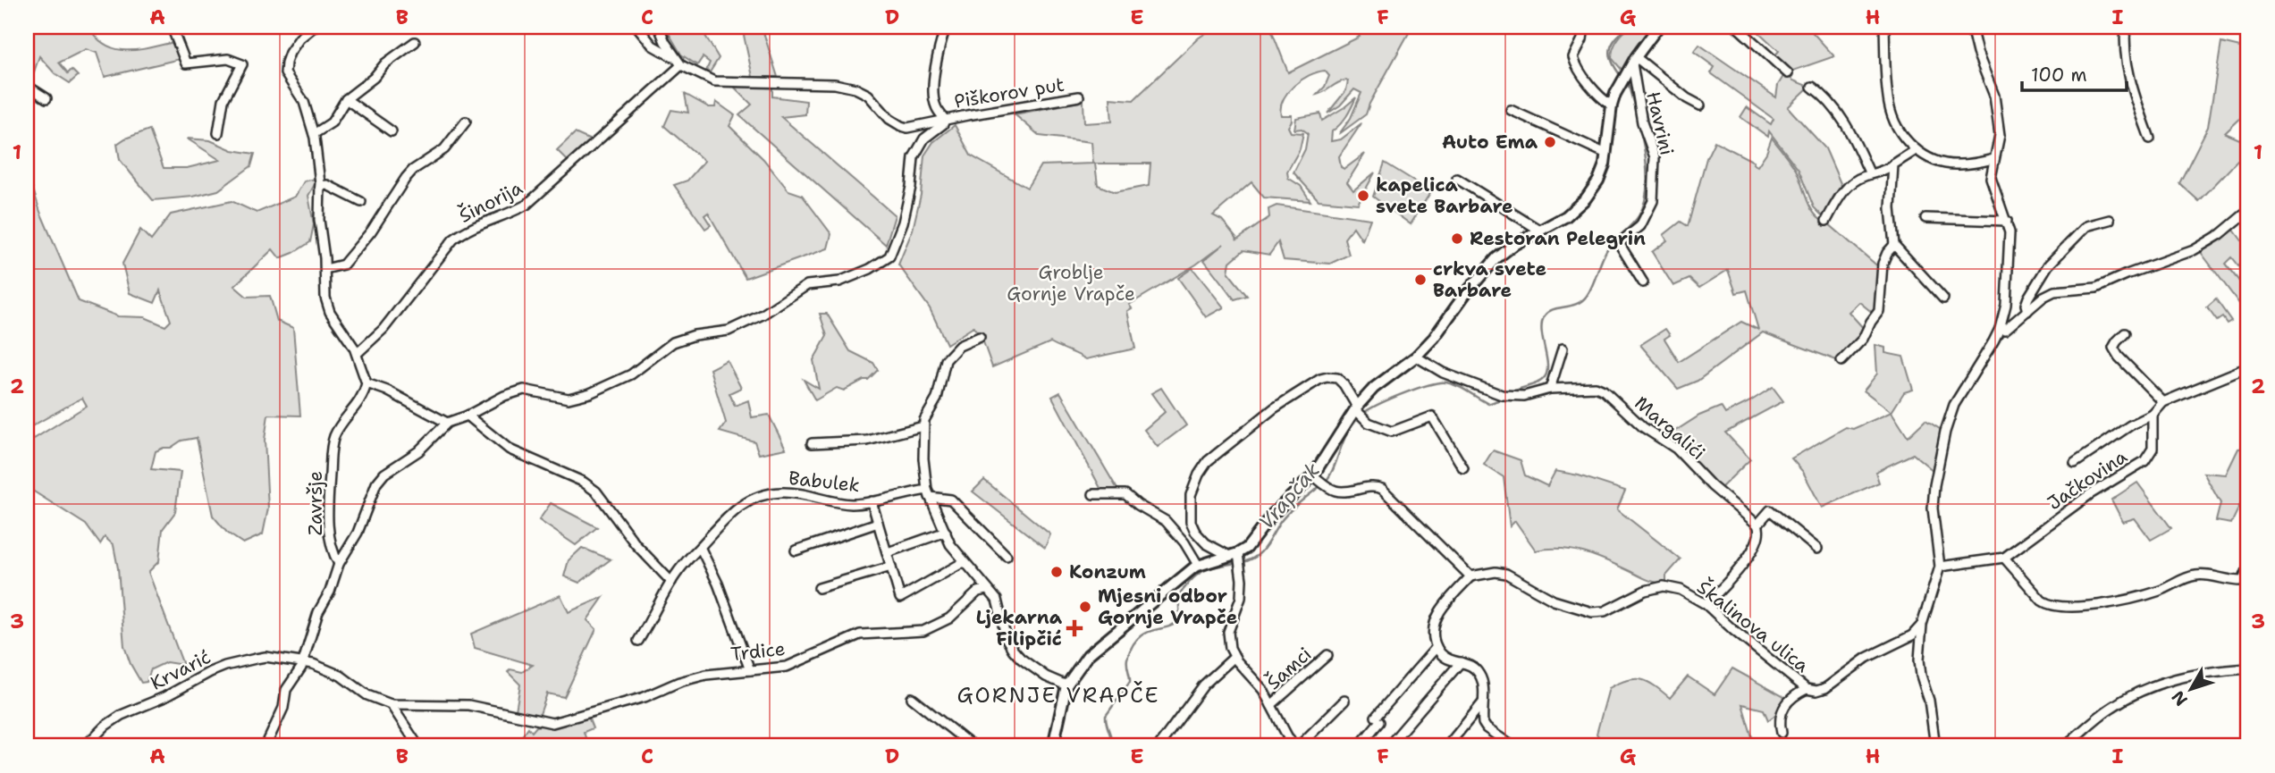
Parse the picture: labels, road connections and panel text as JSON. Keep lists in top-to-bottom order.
{
  "streets": {
    "street": [
      "Piškorov put",
      "Havrini",
      "Šinorija",
      "Margalići",
      "Jačkovina",
      "Babulek",
      "Završje",
      "Škalinova ulica",
      "Trdice",
      "Šamci",
      "Krvarić"
    ]
  },
  "crossings": [
    ["Piškorov put", "Šinorija"],
    ["Trdice", "Krvarić"]
  ],
  "districts": ["GORNJE VRAPČE"],
  "water": ["Vrapčak"],
  "parks": ["Groblje Gornje Vrapče"],
  "places": {
    "other": [
      "Auto Ema",
      "kapelica svete Barbare",
      "Restoran Pelegrin",
      "crkva svete Barbare",
      "Konzum",
      "Mjesni odbor Gornje Vrapče"
    ],
    "health": ["Ljekarna Filipčić"]
  },
  "scale_bar": "100 m",
  "north": "bottom left",
  "grid": {
    "columns": [
      "A",
      "B",
      "C",
      "D",
      "E",
      "F",
      "G",
      "H",
      "I"
    ],
    "rows": ["1", "2", "3"]
  }
}
